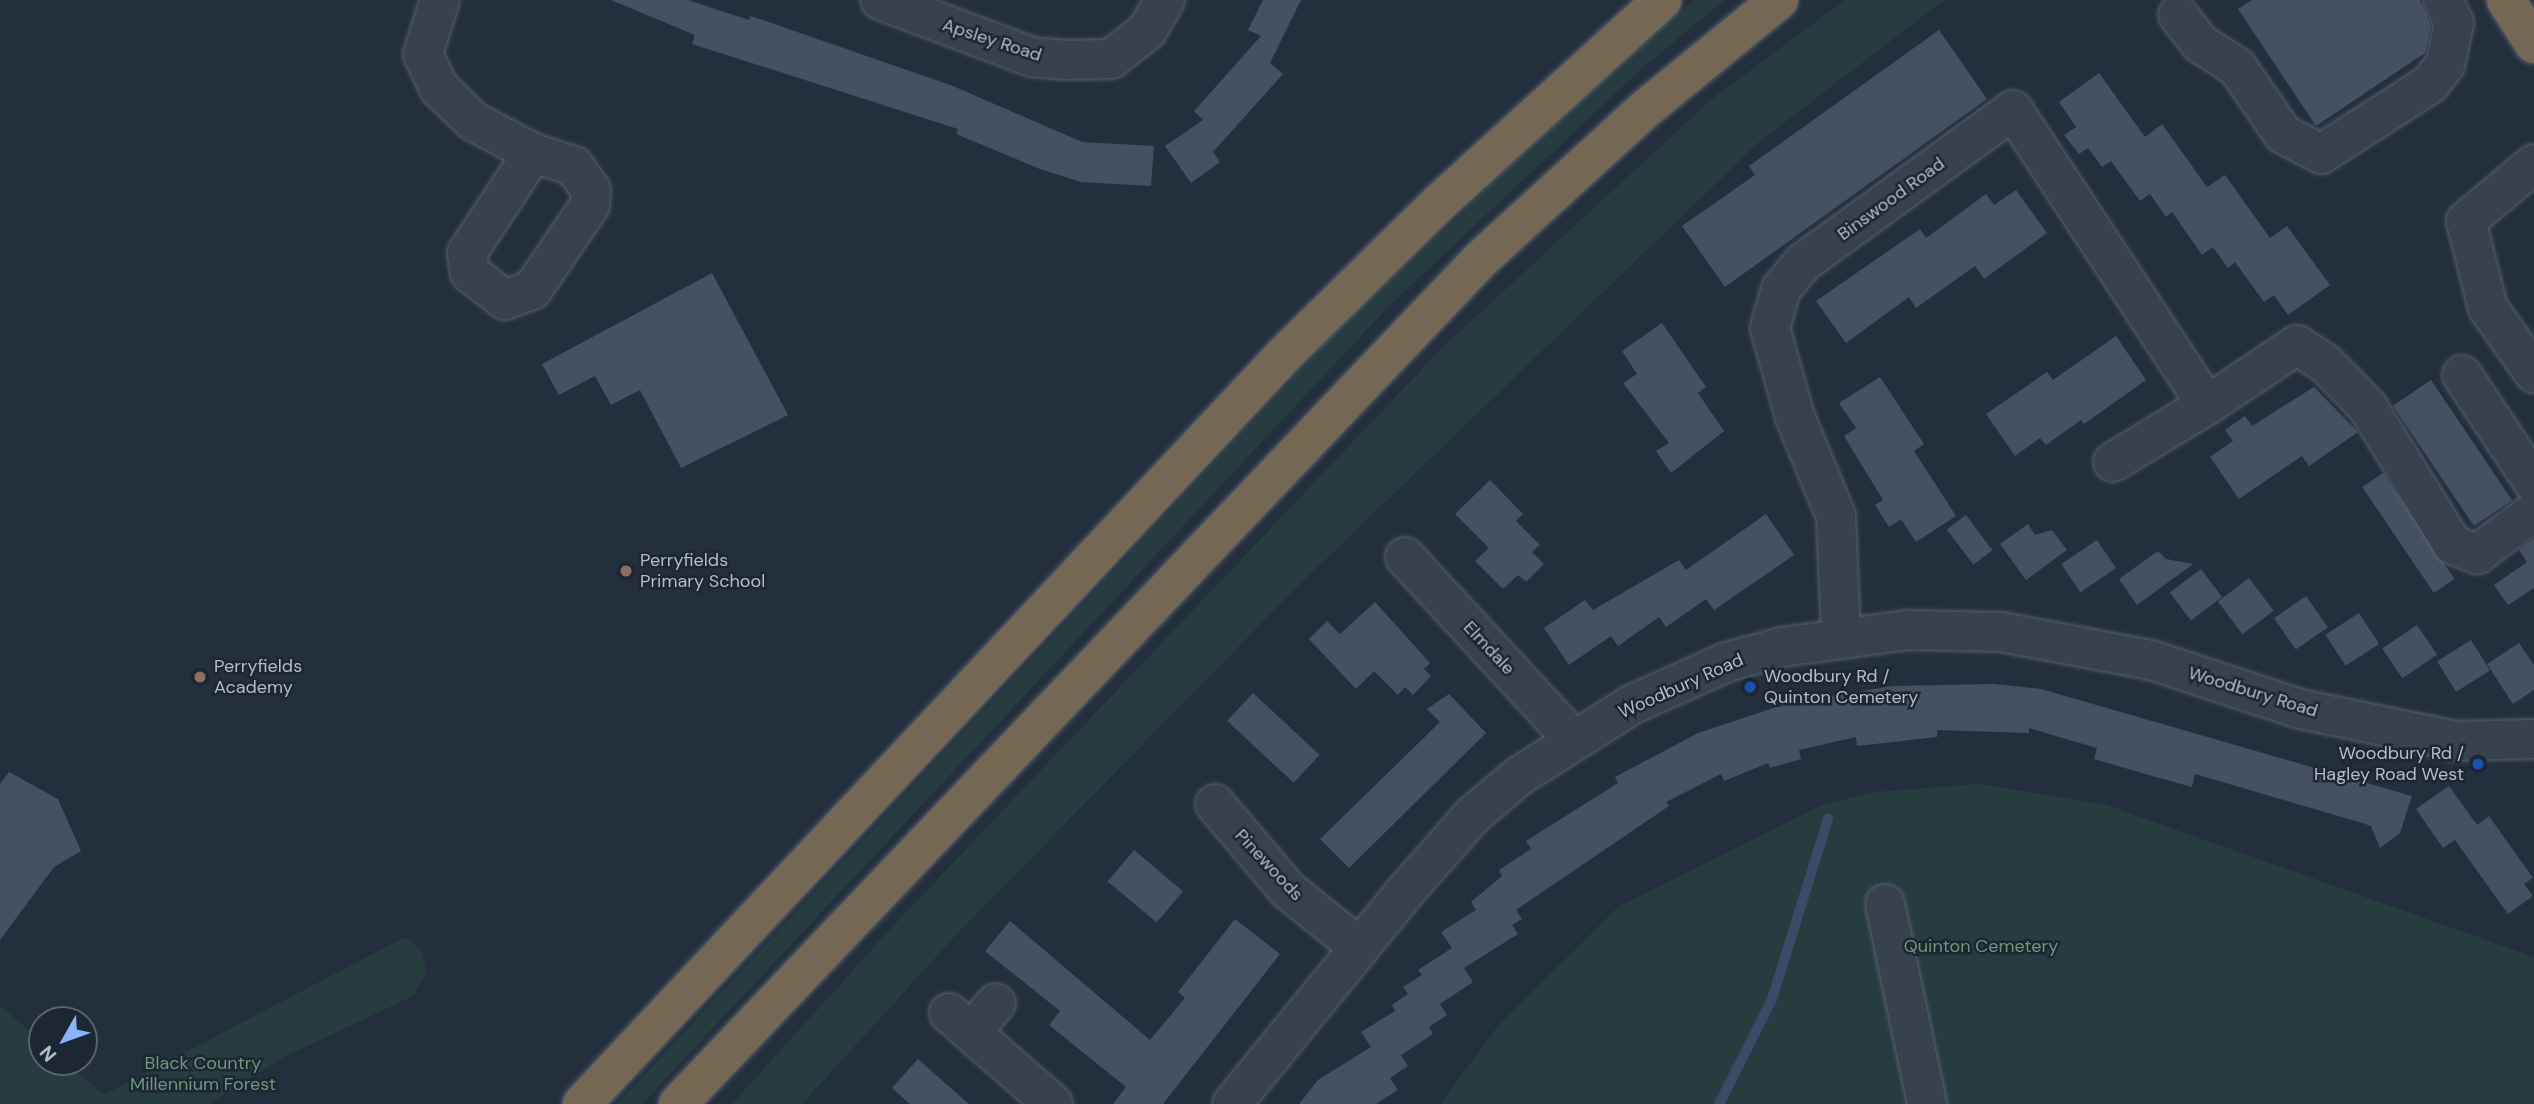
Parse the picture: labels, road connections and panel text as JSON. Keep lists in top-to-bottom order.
{
  "streets": {
    "street": [
      "Apsley Road",
      "Binswood Road",
      "Elmdale",
      "Woodbury Road",
      "Pinewoods"
    ]
  },
  "crossings": [
    ["Binswood Road", "Woodbury Road"],
    ["Elmdale", "Woodbury Road"],
    ["Woodbury Road", "Pinewoods"]
  ],
  "parks": ["Quinton Cemetery", "Black Country Millennium Forest"],
  "places": [
    "Perryfields Primary School",
    "Perryfields Academy",
    "Woodbury Rd / Quinton Cemetery",
    "Woodbury Rd / Hagley Road West"
  ],
  "north": "bottom left"
}
